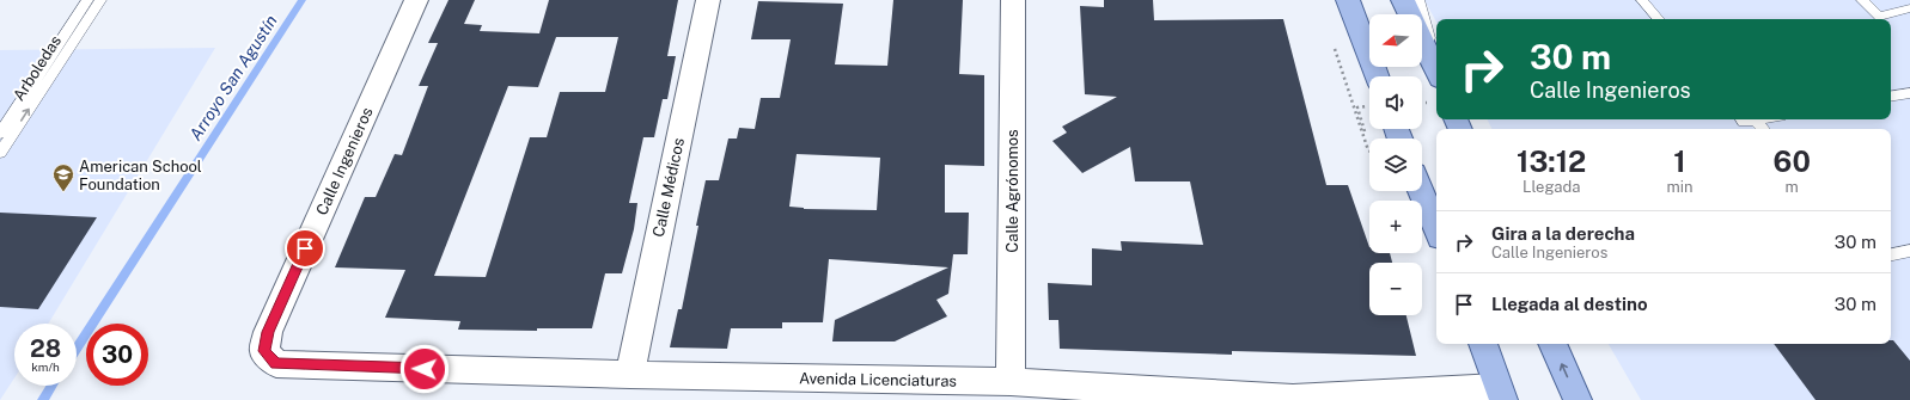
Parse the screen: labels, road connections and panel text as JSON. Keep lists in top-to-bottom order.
{
  "streets": {
    "street": [
      "Calle Ingenieros",
      "Calle Médicos",
      "Calle Agrónomos",
      "Avenida Licenciaturas"
    ],
    "lane": ["Arboledas"]
  },
  "crossings": [
    ["Calle Ingenieros", "Avenida Licenciaturas"],
    ["Calle Médicos", "Avenida Licenciaturas"],
    ["Calle Agrónomos", "Avenida Licenciaturas"]
  ],
  "water": ["Arroyo San Agustín"],
  "places": {
    "school or university": ["American School Foundation"]
  },
  "north": "left",
  "page": {
    "map_buttons": ["+", "−"],
    "turn": ["30 m", "Calle Ingenieros"],
    "eta": [
      "13:12",
      "Llegada",
      "1",
      "min",
      "60",
      "m"
    ],
    "list": [
      {
        "name": "Gira a la derecha",
        "note": "Calle Ingenieros",
        "value": "30 m"
      },
      {
        "name": "Llegada al destino",
        "value": "30 m"
      }
    ],
    "speed": "28 km/h",
    "limit": "30"
  }
}
